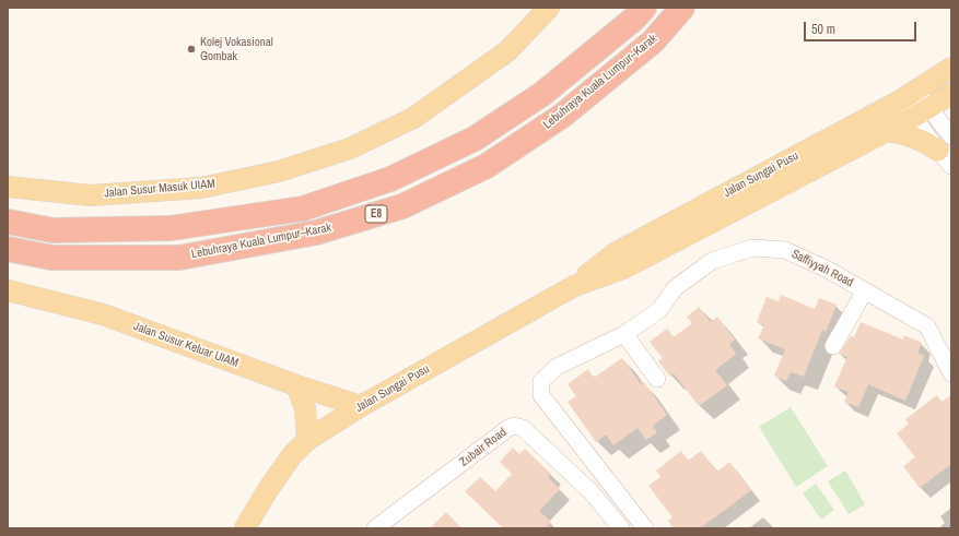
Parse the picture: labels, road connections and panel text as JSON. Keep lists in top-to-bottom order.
{
  "streets": {
    "highway": ["Lebuhraya Kuala Lumpur–Karak", "E8"],
    "main road": ["Jalan Sungai Pusu", "Jalan Susur Masuk UIAM", "Jalan Susur Keluar UIAM"],
    "street": ["Saffiyyah Road", "Zubair Road"]
  },
  "crossings": [
    ["Jalan Sungai Pusu", "Jalan Susur Keluar UIAM"]
  ],
  "places": ["Kolej Vokasional Gombak"],
  "scale_bar": "50 m"
}
